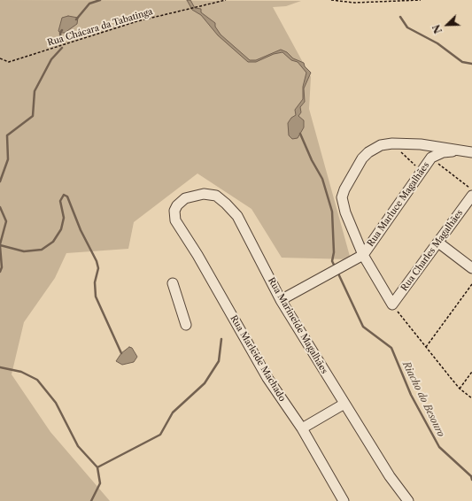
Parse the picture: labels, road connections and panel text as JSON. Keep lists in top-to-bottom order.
{
  "streets": {
    "street": [
      "Rua Marluce Magalhães",
      "Rua Charles Magalhães",
      "Rua Marineide Magalhães",
      "Rua Marleide Machado"
    ],
    "path": ["Rua Chácara da Tabatinga"]
  },
  "crossings": [
    ["Rua Marluce Magalhães", "Rua Marineide Magalhães"],
    ["Rua Marineide Magalhães", "Rua Marleide Machado"]
  ],
  "water": ["Riacho do Besouro"],
  "north": "bottom left"
}
